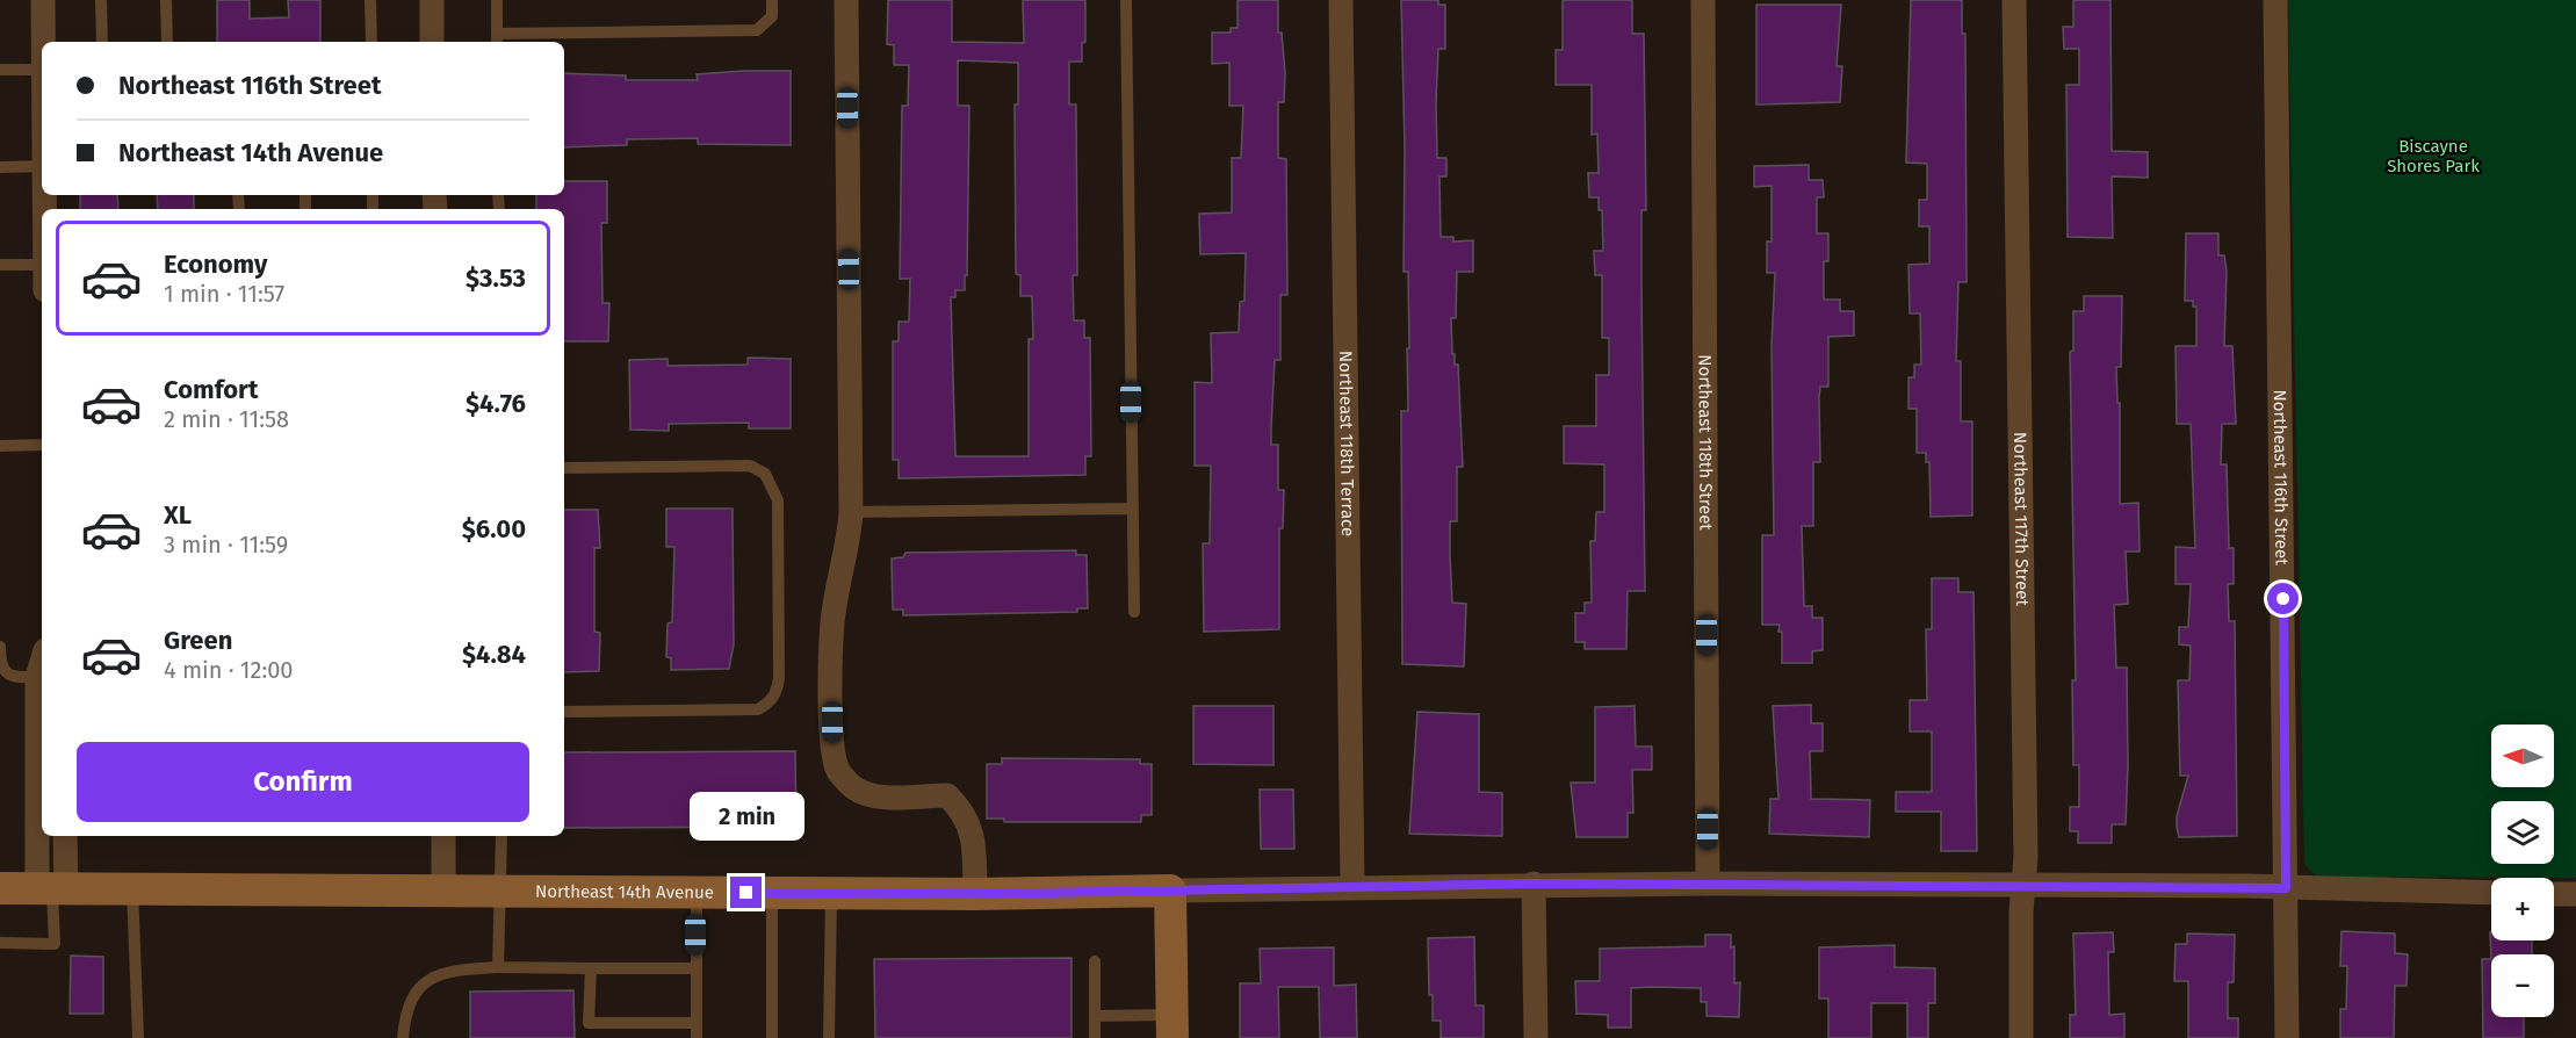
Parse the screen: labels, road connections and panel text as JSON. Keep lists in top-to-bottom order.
{
  "streets": {
    "street": [
      "Northeast 118th Street",
      "Northeast 118th Terrace",
      "Northeast 116th Street",
      "Northeast 117th Street",
      "Northeast 14th Avenue"
    ]
  },
  "crossings": [
    ["Northeast 118th Street", "Northeast 14th Avenue"],
    ["Northeast 118th Terrace", "Northeast 14th Avenue"],
    ["Northeast 116th Street", "Northeast 14th Avenue"],
    ["Northeast 117th Street", "Northeast 14th Avenue"]
  ],
  "parks": ["Biscayne Shores Park"],
  "north": "left",
  "page": {
    "banner": ["Northeast 116th Street", "Northeast 14th Avenue"],
    "list": [
      {
        "name": "Economy",
        "note": "1 min · 11:57",
        "value": "$3.53"
      },
      {
        "name": "Comfort",
        "note": "2 min · 11:58",
        "value": "$4.76"
      },
      {
        "name": "XL",
        "note": "3 min · 11:59",
        "value": "$6.00"
      },
      {
        "name": "Green",
        "note": "4 min · 12:00",
        "value": "$4.84"
      }
    ],
    "map_buttons": ["+", "−"],
    "buttons": "Confirm",
    "bubble": "2 min"
  }
}
